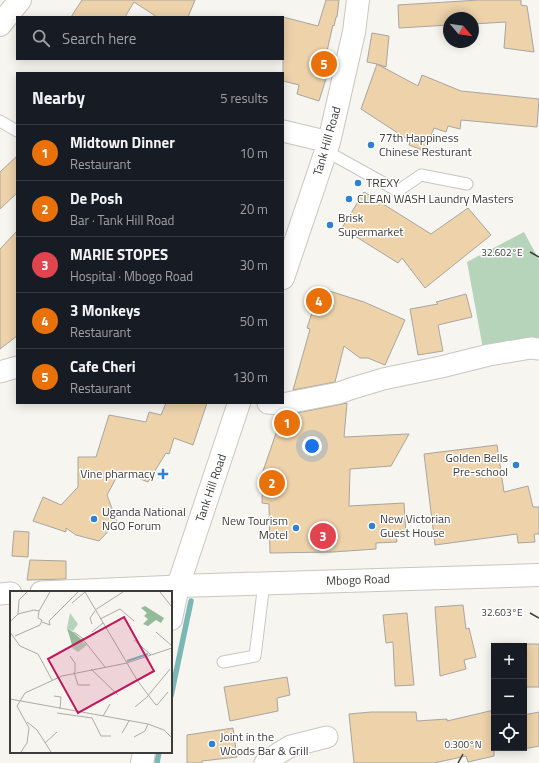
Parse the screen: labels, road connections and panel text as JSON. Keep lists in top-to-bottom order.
{
  "streets": {
    "street": ["Tank Hill Road", "Mbogo Road"]
  },
  "crossings": [
    ["Tank Hill Road", "Mbogo Road"]
  ],
  "places": {
    "other": [
      "77th Happiness Chinese Resturant",
      "TREXY",
      "CLEAN WASH Laundry Masters",
      "Brisk Supermarket",
      "Golden Bells Pre-school",
      "Uganda National NGO Forum",
      "New Victorian Guest House",
      "New Tourism Motel",
      "Joint in the Woods Bar & Grill"
    ],
    "health": ["Vine pharmacy"]
  },
  "north": "bottom right",
  "page": {
    "search": "Search here",
    "pins": [
      "5",
      "4",
      "1",
      "2",
      "3"
    ],
    "heading": ["Nearby", "5 results"],
    "list": [
      {
        "mark": "1",
        "name": "Midtown Dinner",
        "note": "Restaurant",
        "value": "10 m"
      },
      {
        "mark": "2",
        "name": "De Posh",
        "note": "Bar · Tank Hill Road",
        "value": "20 m"
      },
      {
        "mark": "3",
        "name": "MARIE STOPES",
        "note": "Hospital · Mbogo Road",
        "value": "30 m"
      },
      {
        "mark": "4",
        "name": "3 Monkeys",
        "note": "Restaurant",
        "value": "50 m"
      },
      {
        "mark": "5",
        "name": "Cafe Cheri",
        "note": "Restaurant",
        "value": "130 m"
      }
    ],
    "map_buttons": ["+", "−"]
  },
  "coordinates": ["32.602°E", "32.603°E", "0.300°N"]
}
